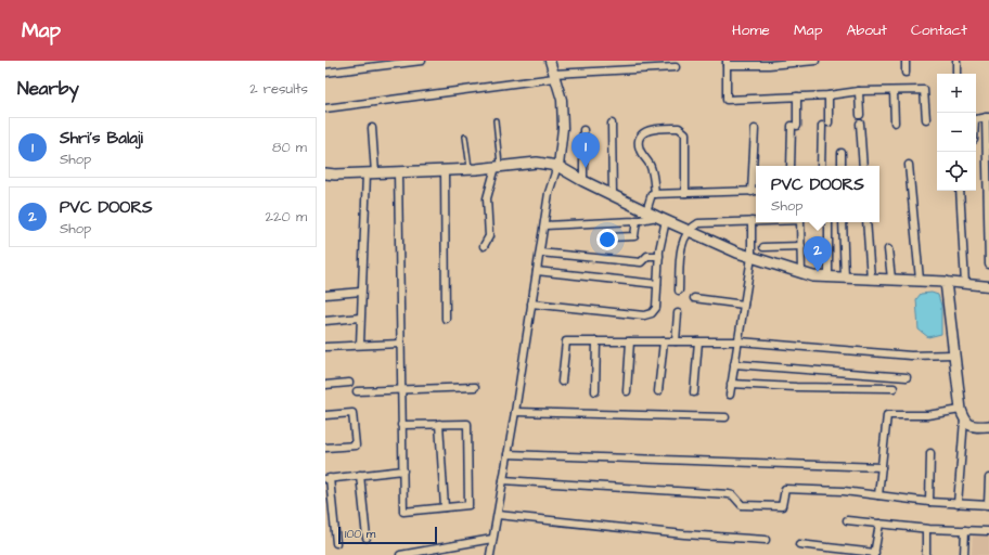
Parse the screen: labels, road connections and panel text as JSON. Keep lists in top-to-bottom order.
{
  "scale_bar": "100 m",
  "page": {
    "header": "Map",
    "nav": [
      "Home",
      "Map",
      "About",
      "Contact"
    ],
    "heading": ["Nearby", "2 results"],
    "map_buttons": ["+", "−"],
    "list": [
      {
        "mark": "1",
        "name": "Shri's Balaji",
        "note": "Shop",
        "value": "80 m"
      },
      {
        "mark": "2",
        "name": "PVC DOORS",
        "note": "Shop",
        "value": "220 m"
      }
    ],
    "pins": ["1", "2"],
    "popup": ["PVC DOORS", "Shop"],
    "scale": "100 m"
  }
}
